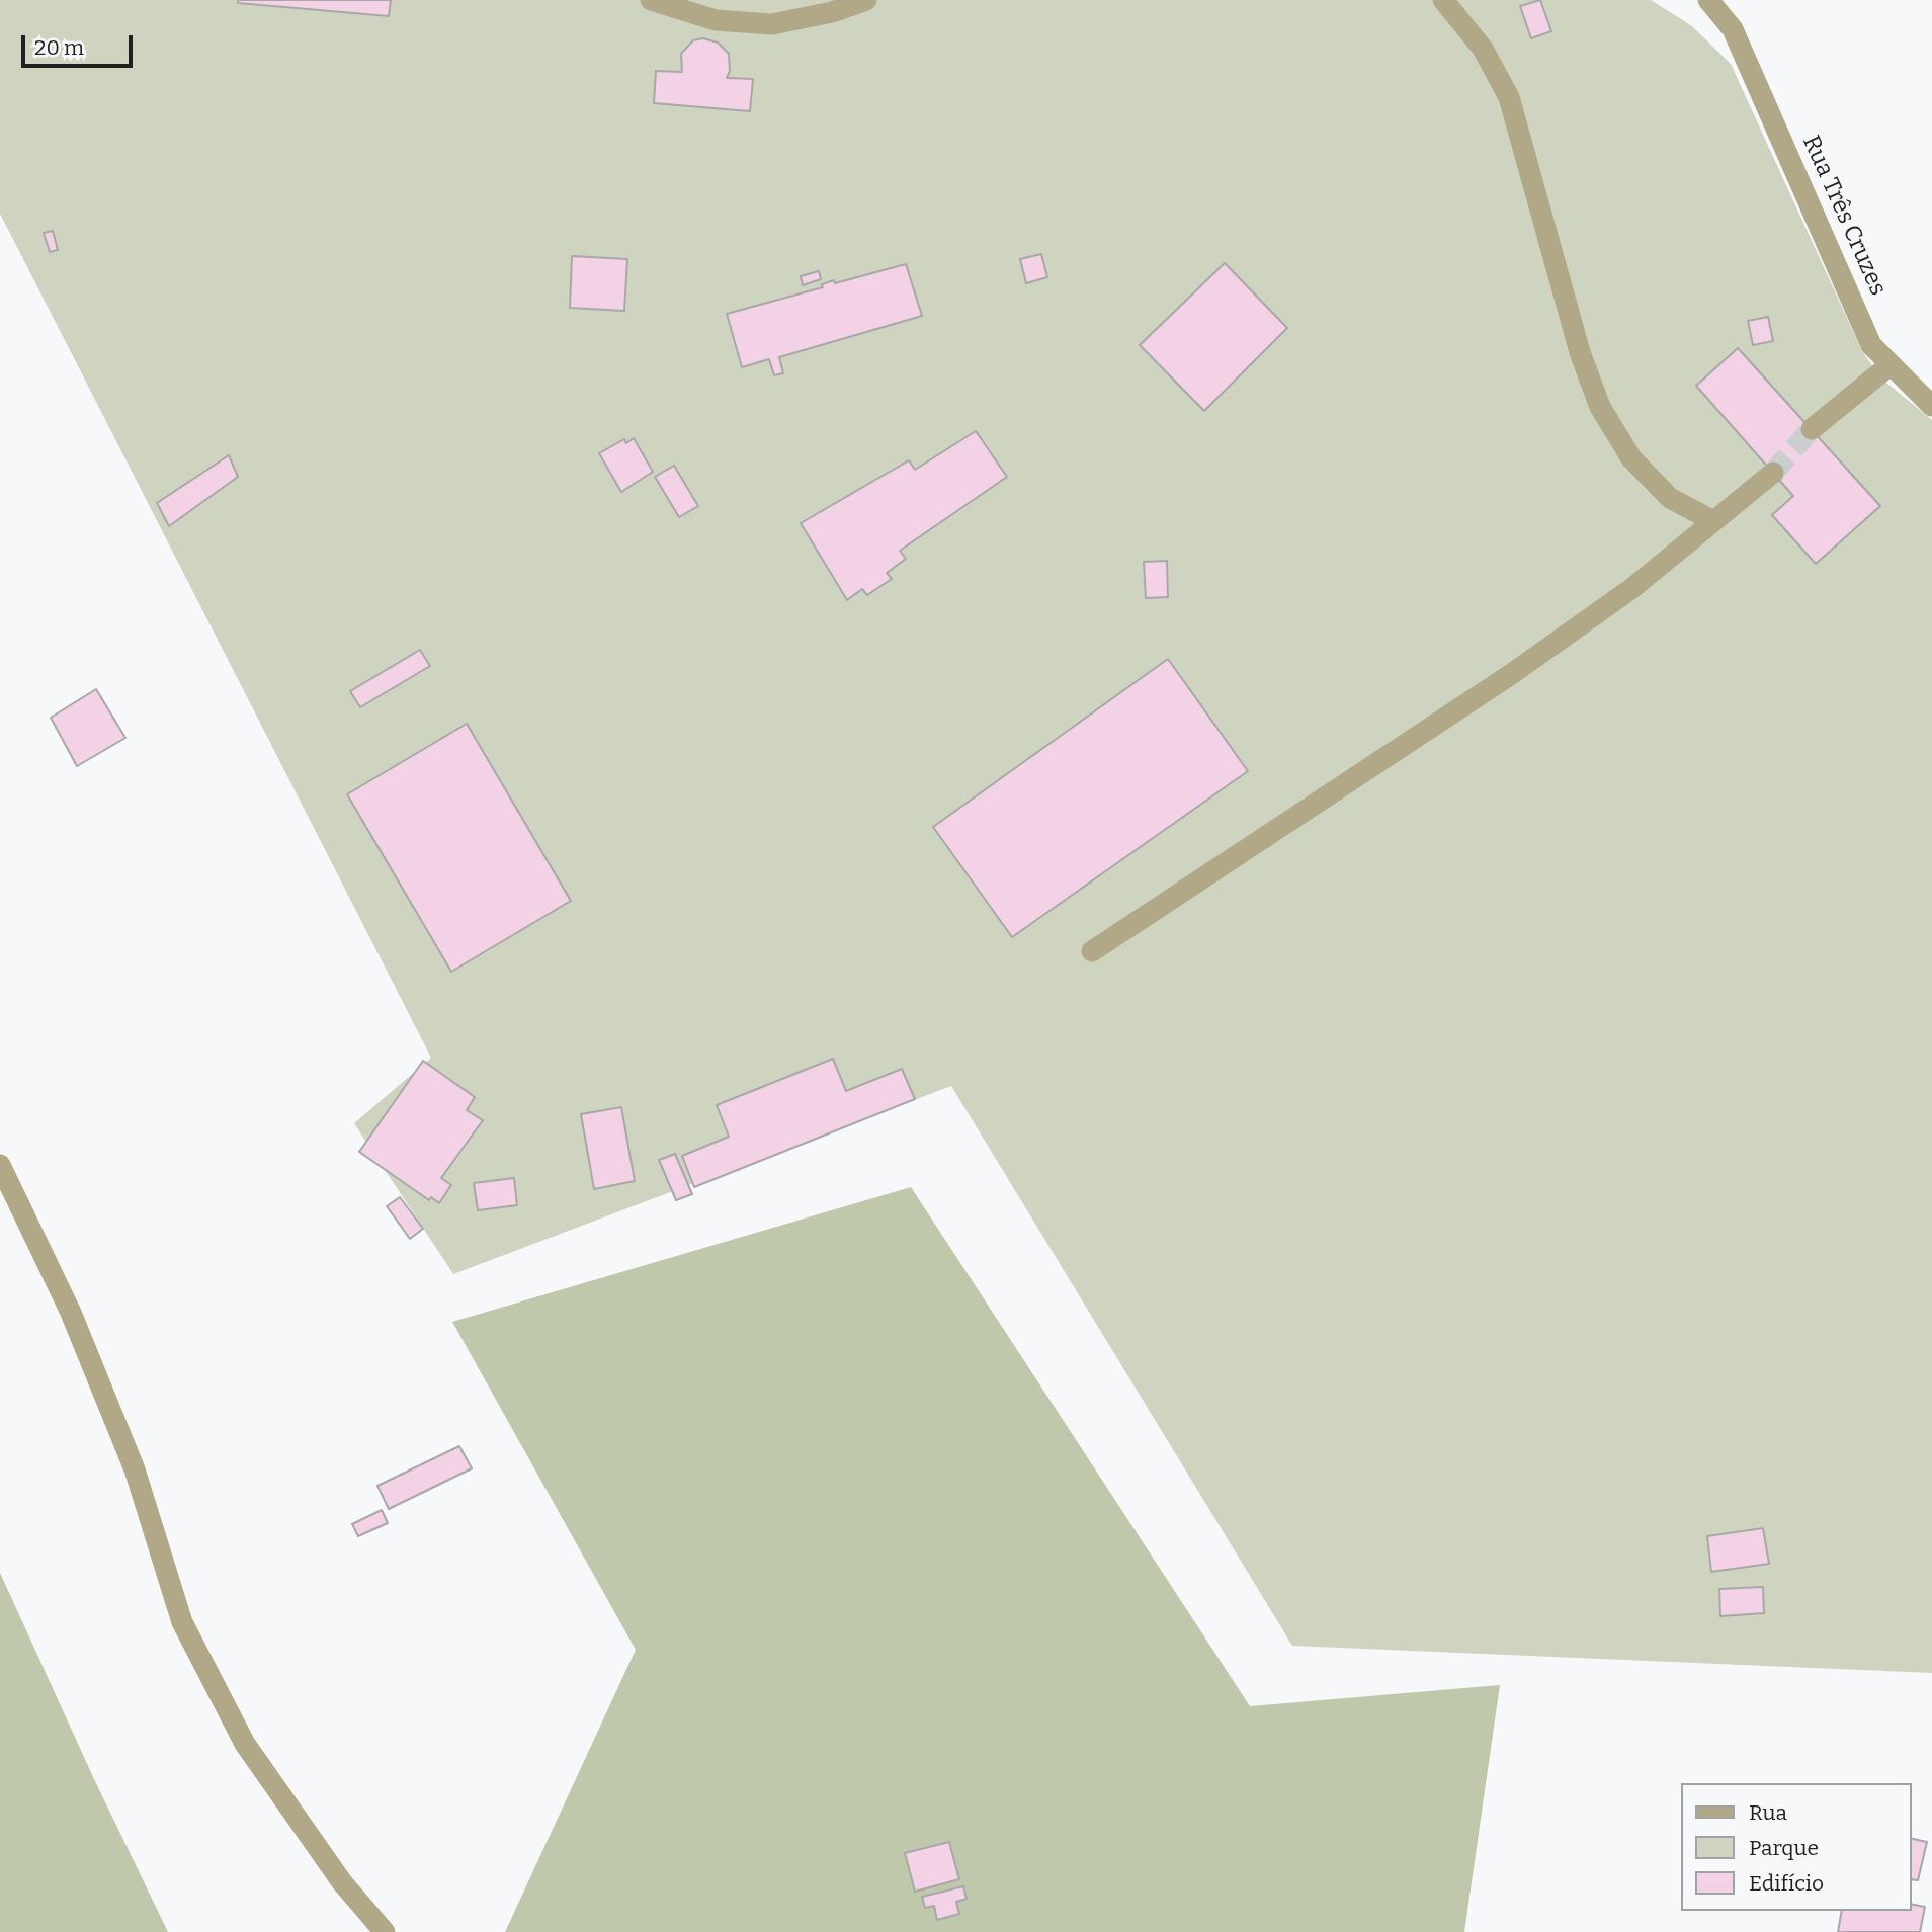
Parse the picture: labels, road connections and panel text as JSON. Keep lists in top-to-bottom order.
{
  "streets": {
    "street": ["Rua Três Cruzes"]
  },
  "legend": ["Rua", "Parque", "Edifício"],
  "scale_bar": "20 m"
}
